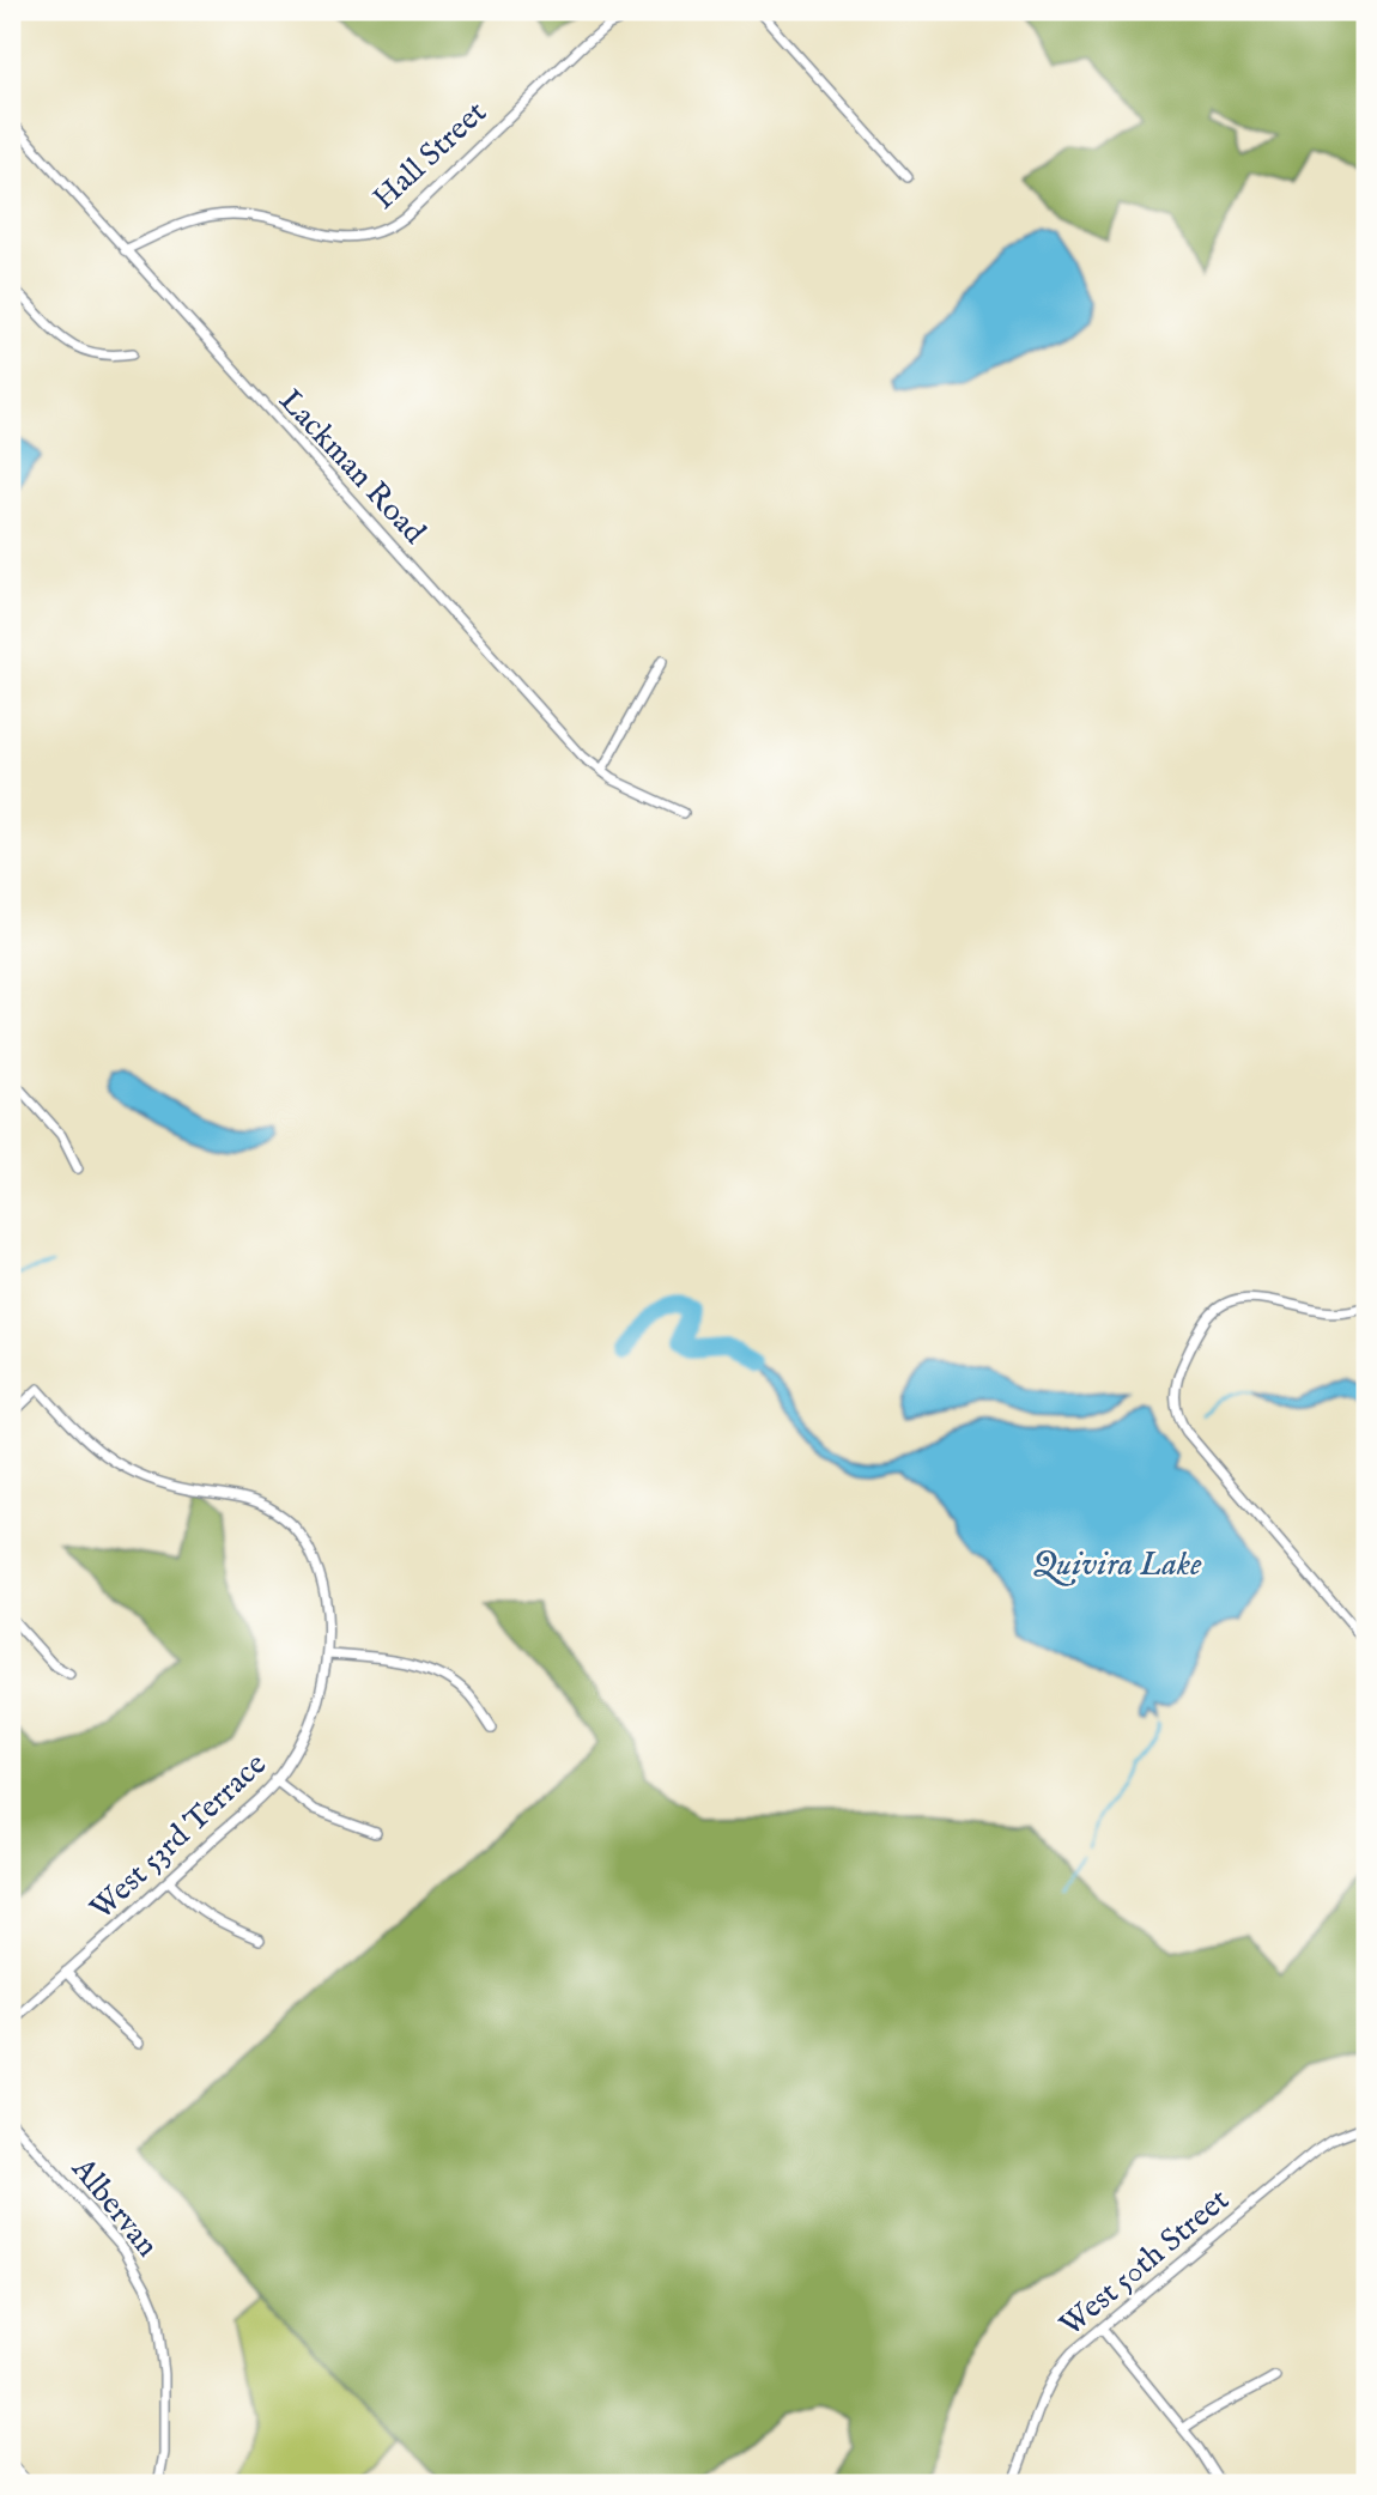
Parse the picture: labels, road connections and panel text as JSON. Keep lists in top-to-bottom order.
{
  "streets": {
    "street": [
      "Hall Street",
      "Lackman Road",
      "West 53rd Terrace",
      "Albervan",
      "West 50th Street"
    ]
  },
  "crossings": [
    ["Hall Street", "Lackman Road"]
  ],
  "water": ["Quivira Lake"]
}
